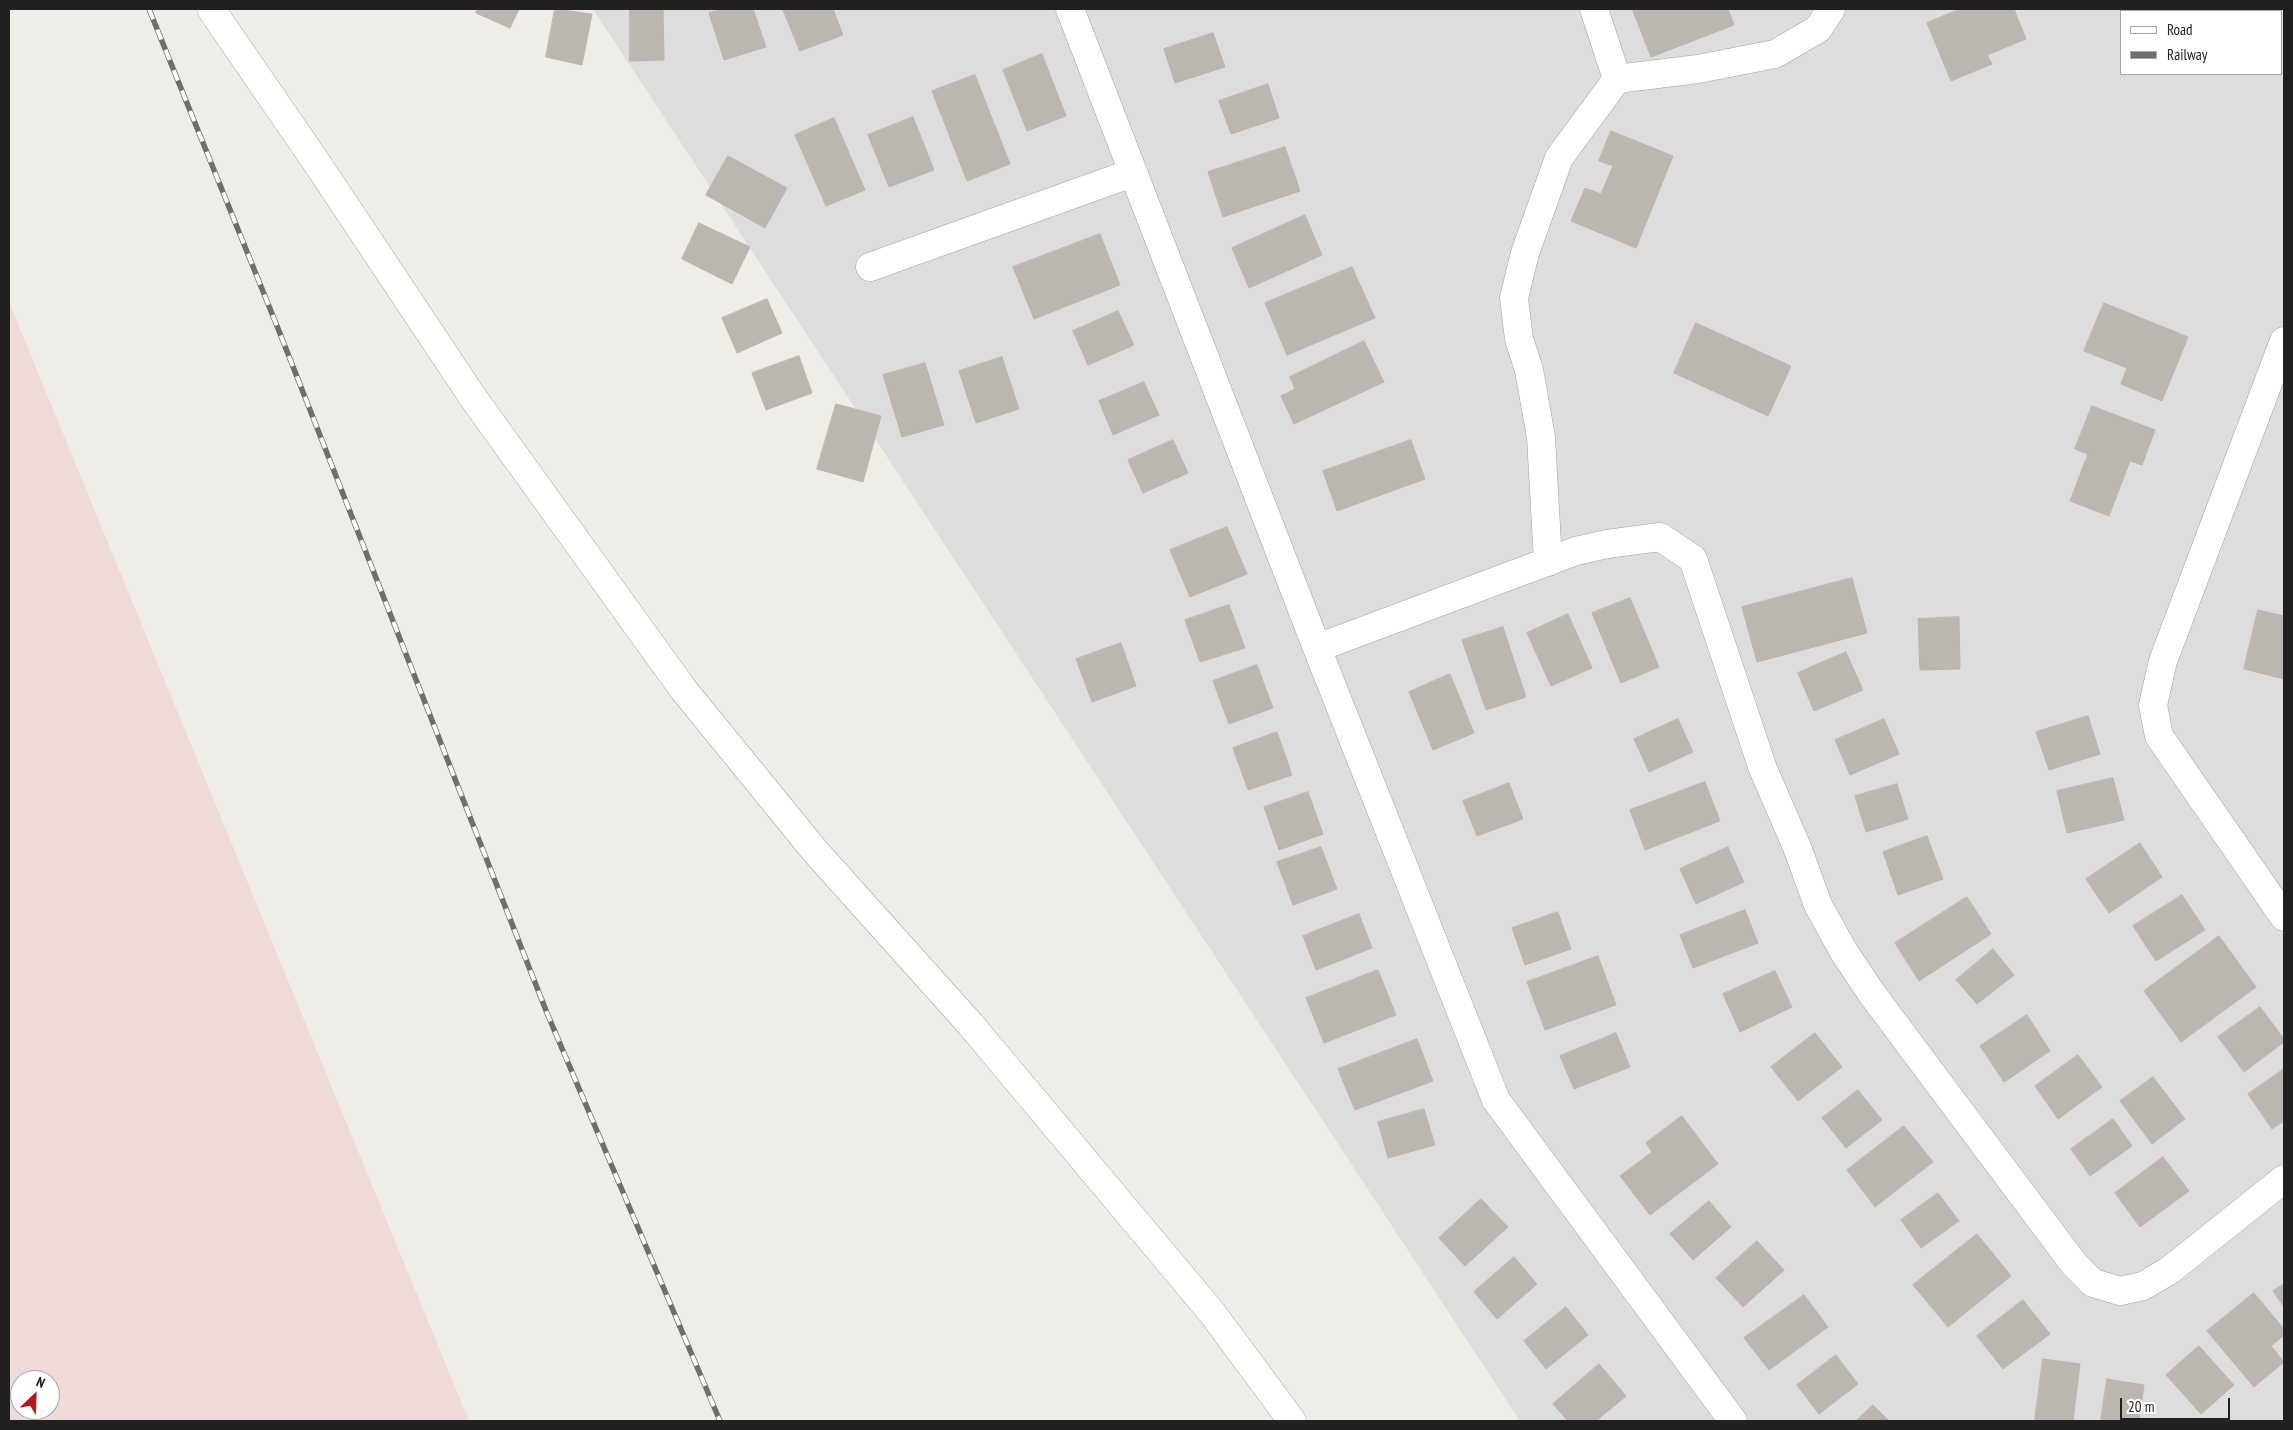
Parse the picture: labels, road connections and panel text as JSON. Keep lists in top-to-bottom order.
{
  "legend": ["Road", "Railway"],
  "scale_bar": "20 m",
  "north": "top right"
}
